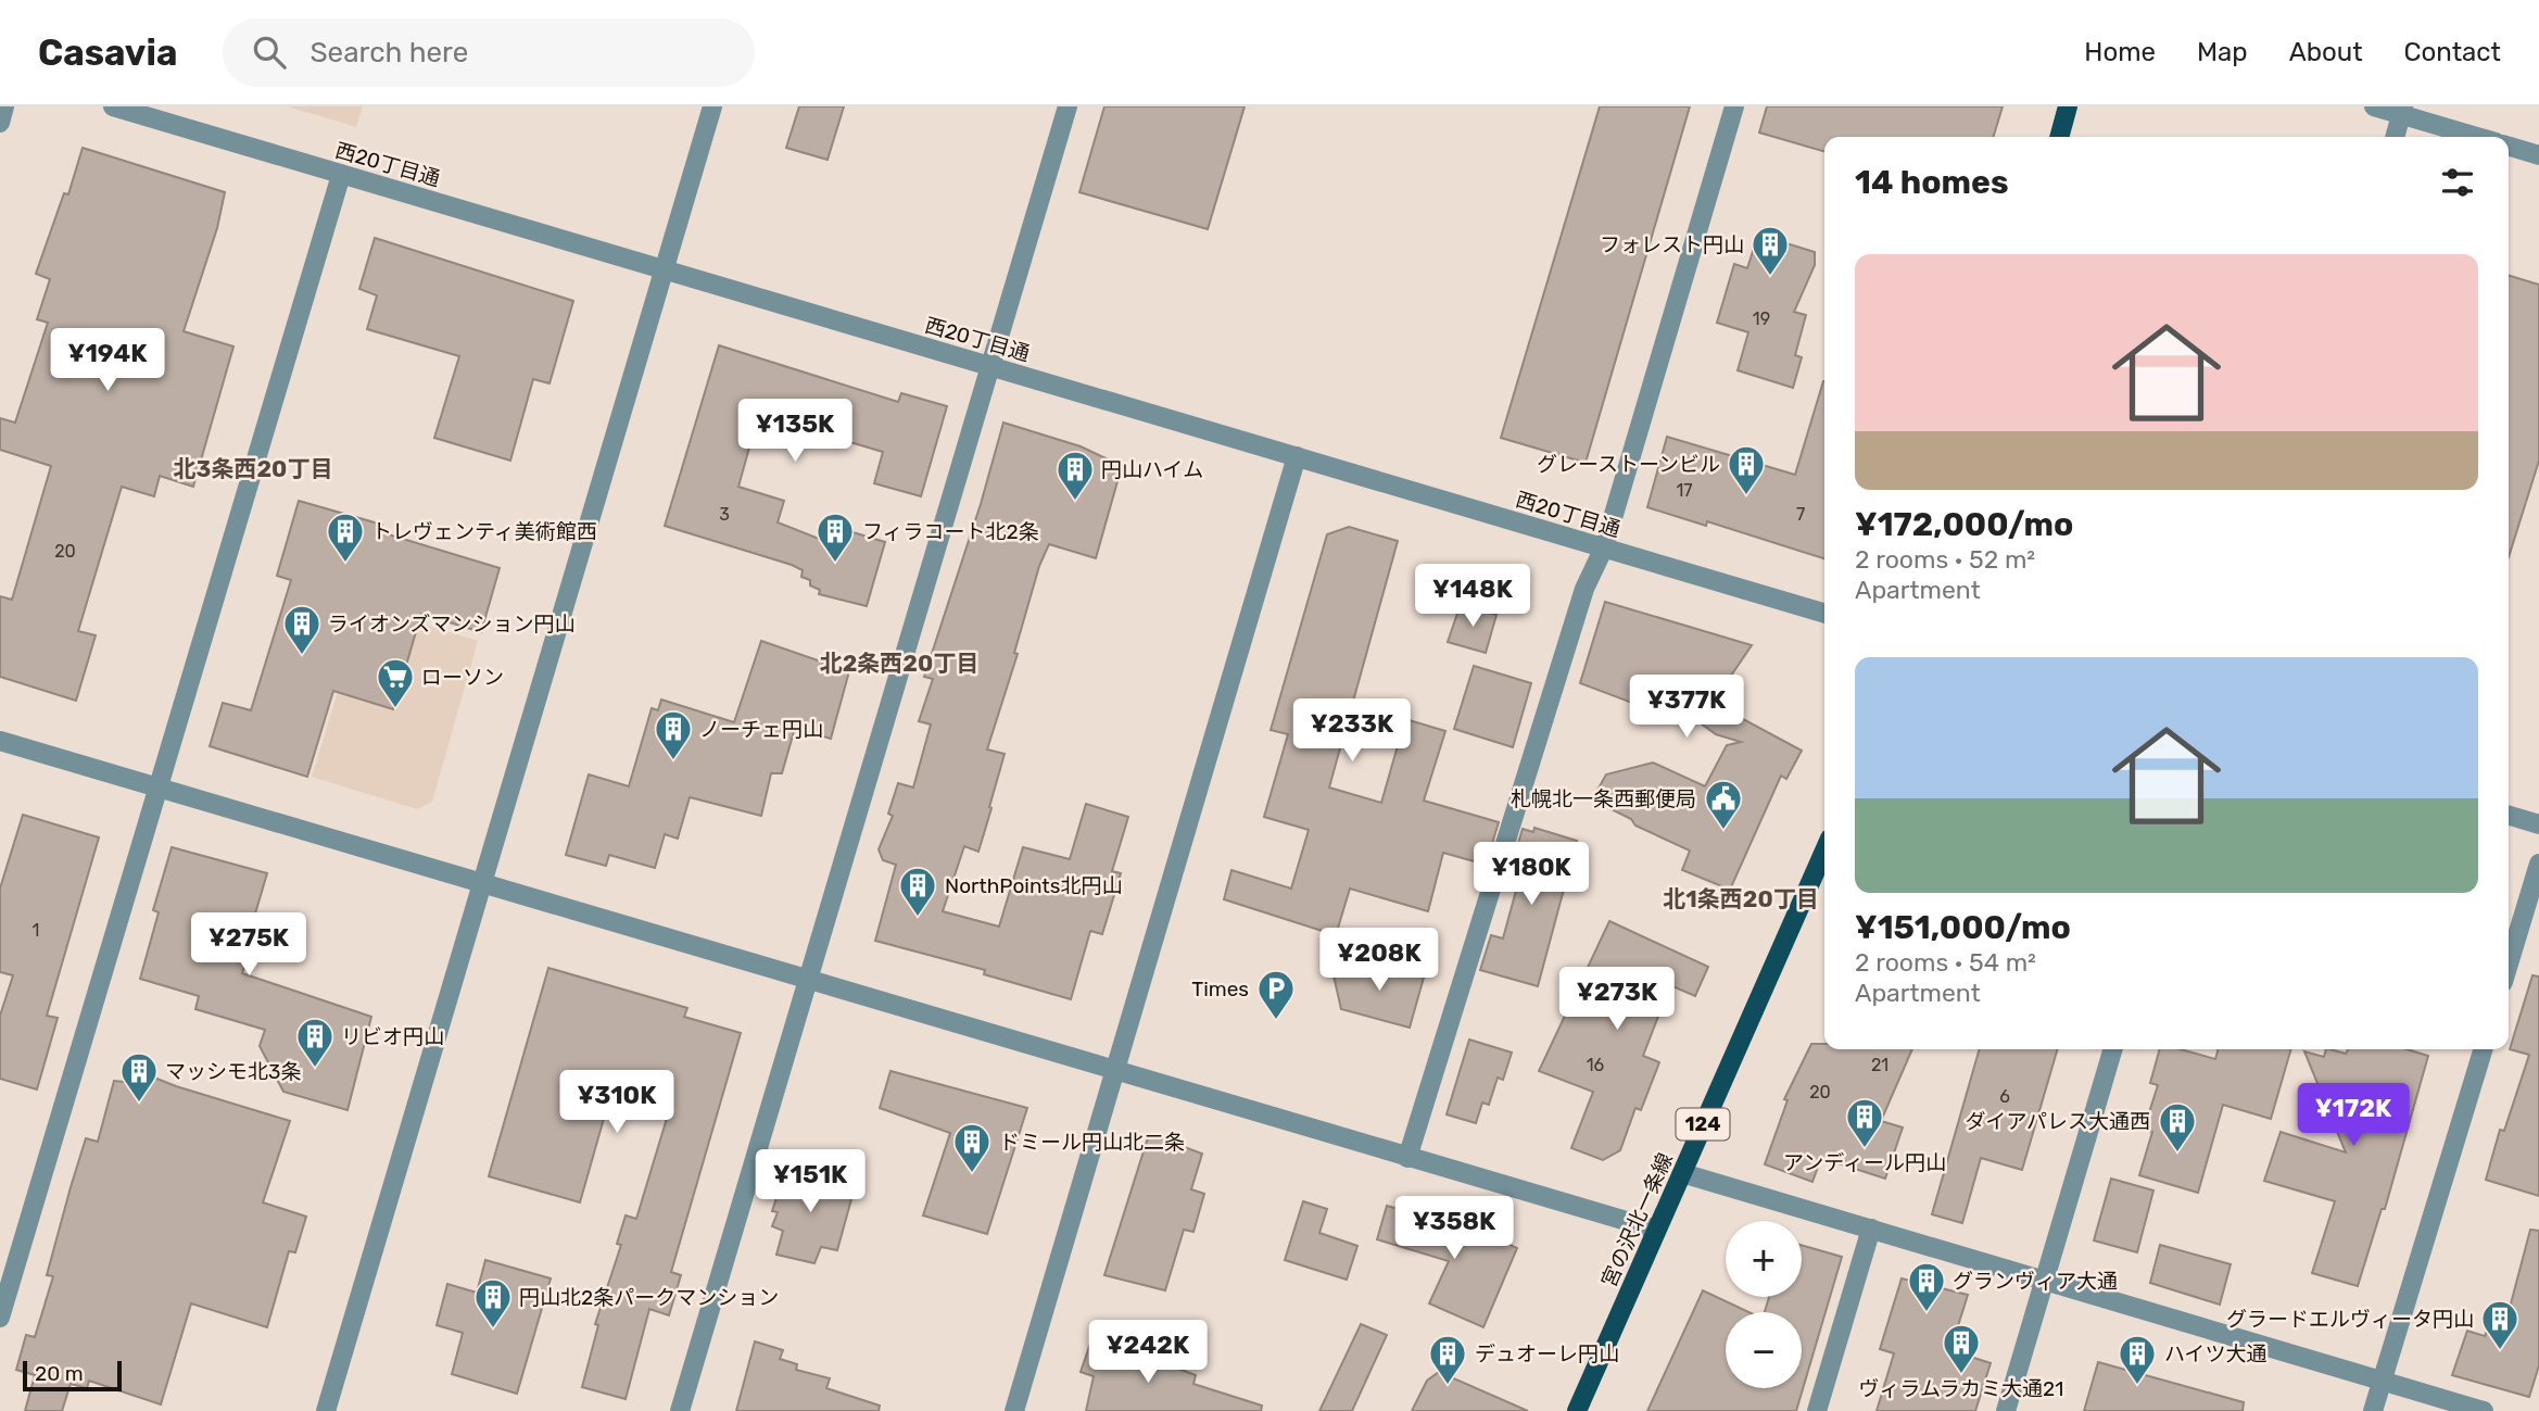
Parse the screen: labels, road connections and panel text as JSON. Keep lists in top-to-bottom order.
{
  "streets": {
    "main road": ["124", "宮の沢北一条線"],
    "street": ["西20丁目通"]
  },
  "districts": ["北3条西20丁目", "北2条西20丁目", "北1条西20丁目"],
  "places": {
    "building": [
      "フォレスト円山",
      "グレーストーンビル",
      "円山ハイム",
      "トレヴェンティ美術館西",
      "フィラコート北2条",
      "ライオンズマンション円山",
      "ノーチェ円山",
      "NorthPoints北円山",
      "リビオ円山",
      "マッシモ北3条",
      "アンディール円山",
      "ダイアパレス大通西",
      "ドミール円山北二条",
      "グランヴィア大通",
      "円山北2条パークマンション",
      "グラードエルヴィータ円山",
      "ヴィラムラカミ大通21",
      "デュオーレ円山",
      "ハイツ大通"
    ],
    "supermarket": ["ローソン"],
    "public building": ["札幌北一条西郵便局"],
    "parking": ["Times"]
  },
  "house_numbers": [
    "19",
    "17",
    "3",
    "7",
    "20",
    "1",
    "16",
    "21",
    "20",
    "6"
  ],
  "scale_bar": "20 m",
  "page": {
    "header": "Casavia",
    "search": "Search here",
    "nav": [
      "Home",
      "Map",
      "About",
      "Contact"
    ],
    "heading": "14 homes",
    "list": [
      {
        "name": "¥172,000/mo",
        "note": "2 rooms · 52 m² · Apartment"
      },
      {
        "name": "¥151,000/mo",
        "note": "2 rooms · 54 m² · Apartment"
      }
    ],
    "price": [
      "¥194K",
      "¥135K",
      "¥148K",
      "¥377K",
      "¥233K",
      "¥180K",
      "¥275K",
      "¥208K",
      "¥273K",
      "¥310K",
      "¥172K",
      "¥151K",
      "¥358K",
      "¥242K"
    ],
    "map_buttons": ["+", "−"],
    "scale": "20 m"
  }
}
